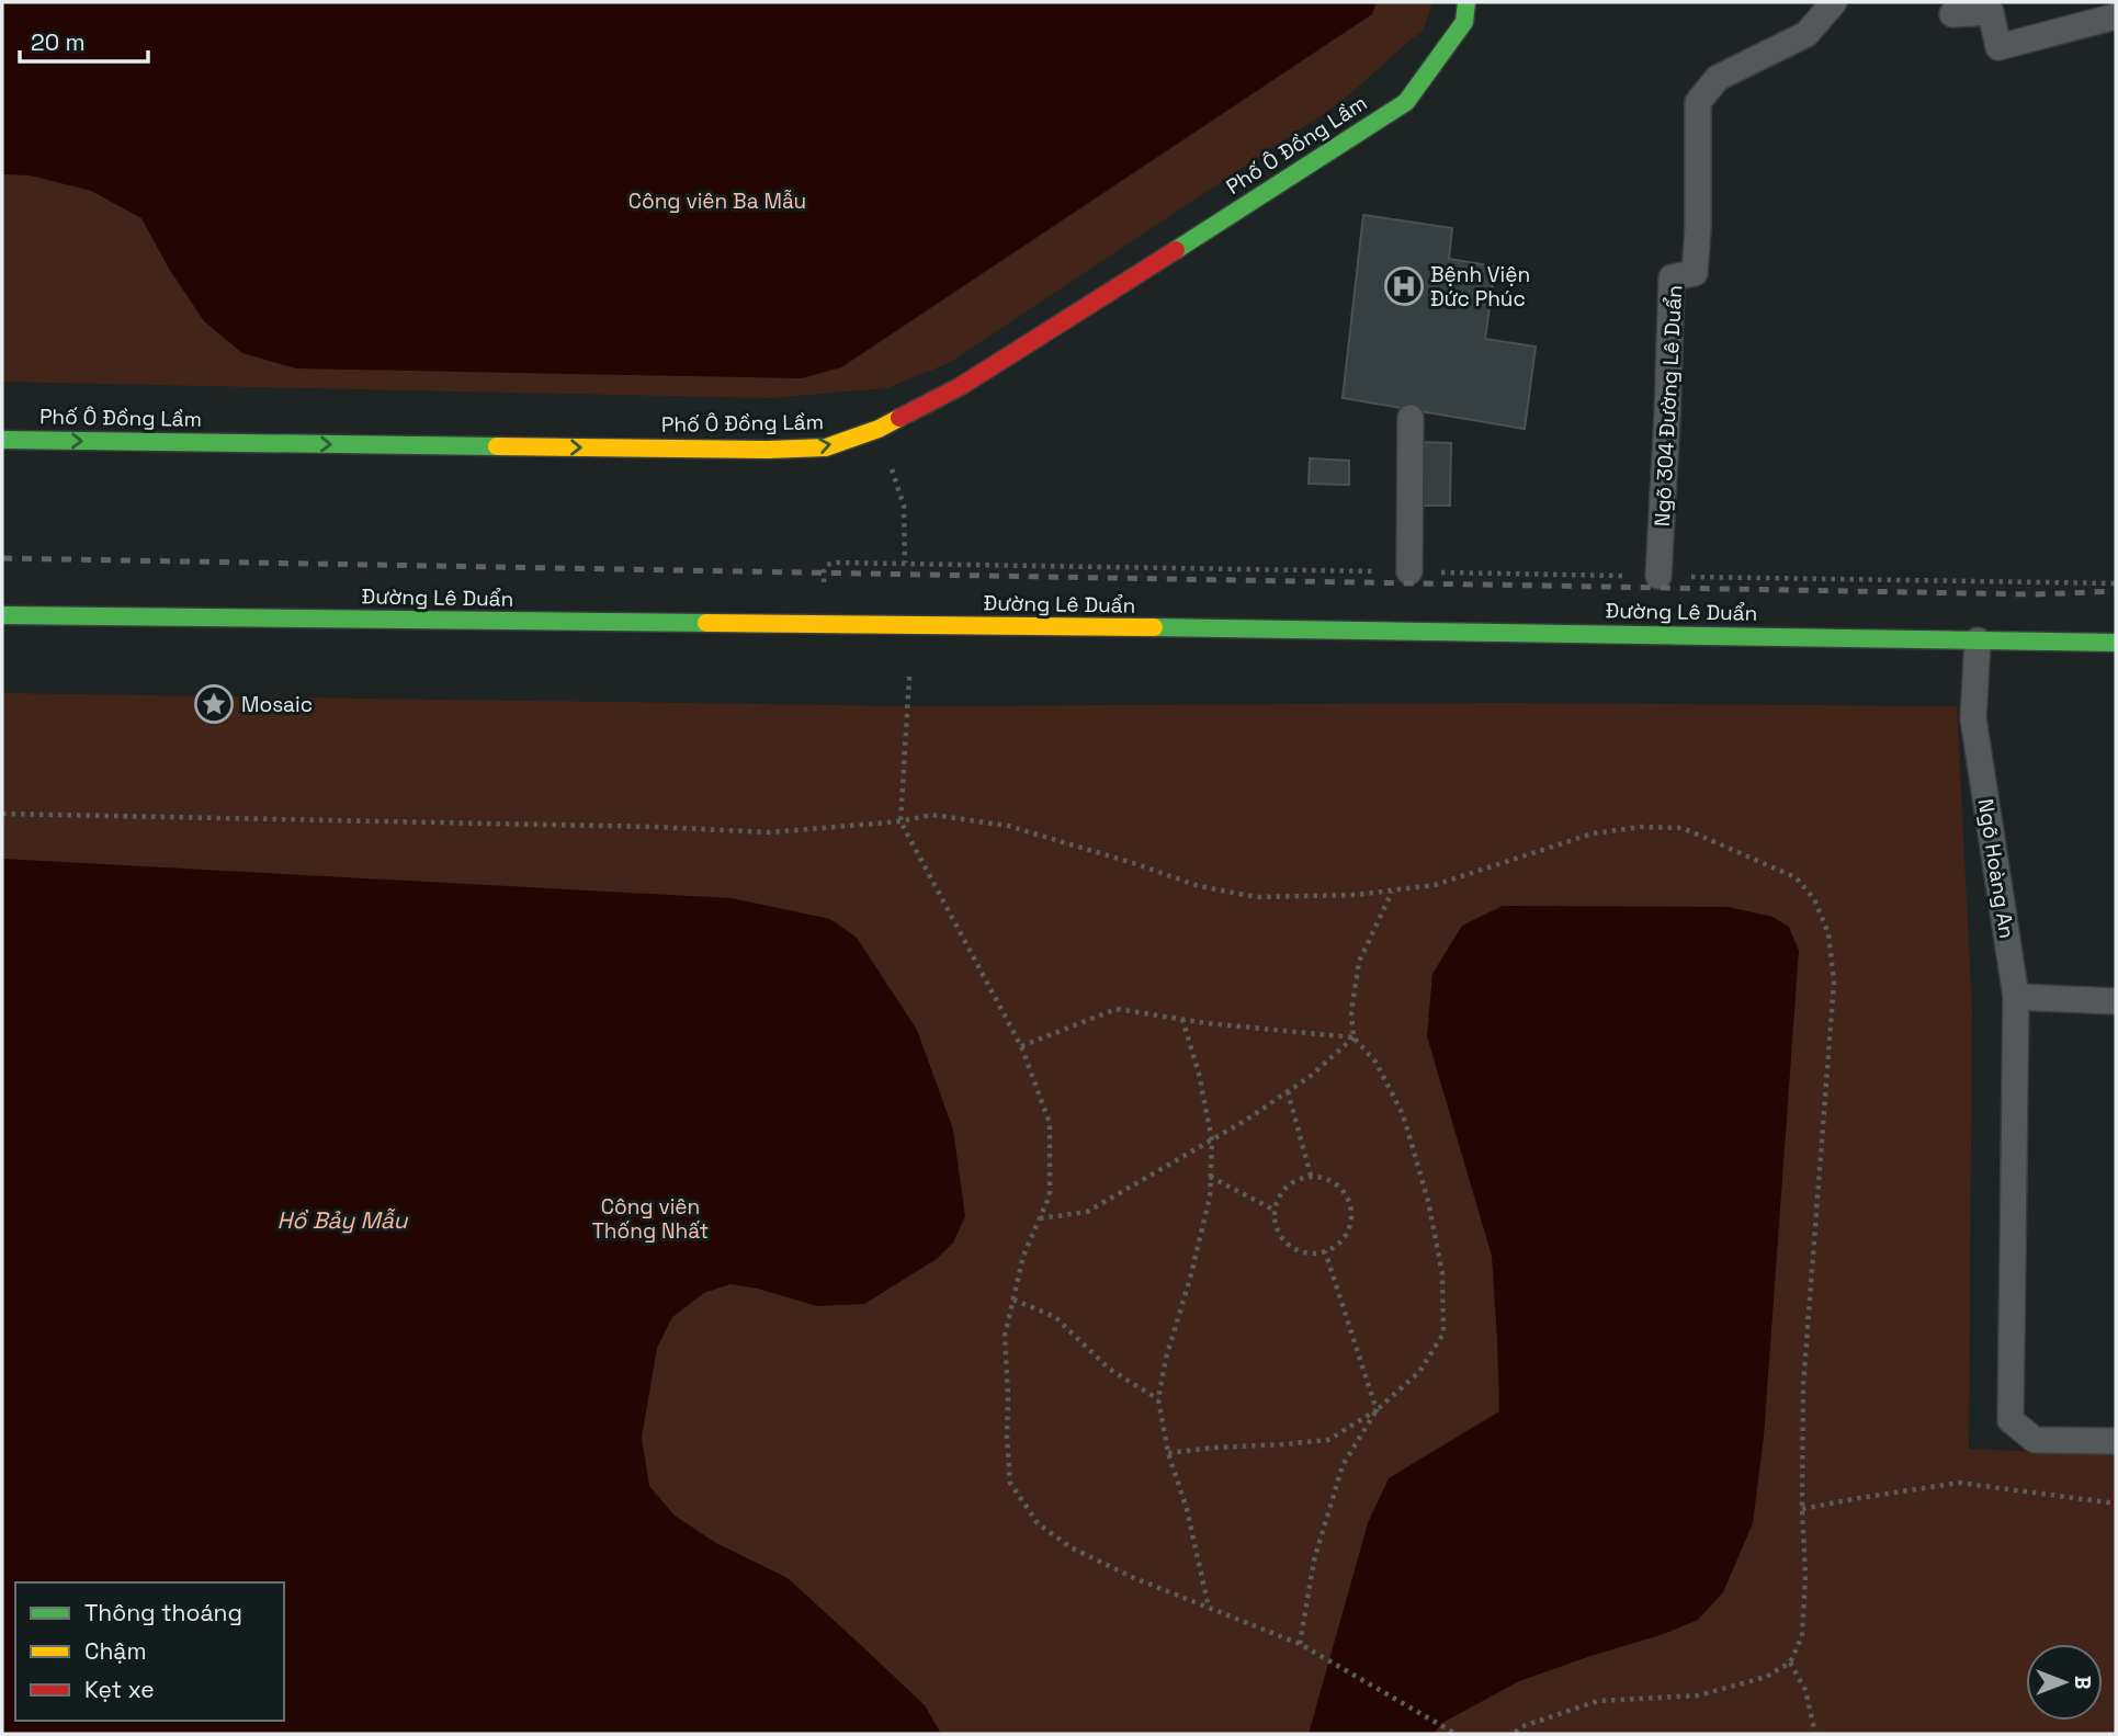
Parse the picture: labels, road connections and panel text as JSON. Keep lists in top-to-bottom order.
{
  "streets": {
    "main road": ["Phố Ô Đồng Lầm", "Đường Lê Duẩn"],
    "lane": ["Ngõ 304 Đường Lê Duẩn", "Ngõ Hoàng An"]
  },
  "crossings": [
    ["Đường Lê Duẩn", "Ngõ Hoàng An"]
  ],
  "one_way": ["Phố Ô Đồng Lầm"],
  "water": ["Hồ Bảy Mẫu"],
  "parks": ["Công viên Ba Mẫu", "Công viên Thống Nhất"],
  "places": {
    "hospital": ["Bệnh Viện Đức Phúc"],
    "place": ["Mosaic"]
  },
  "legend": ["Thông thoáng", "Chậm", "Kẹt xe"],
  "scale_bar": "20 m",
  "north": "right"
}
